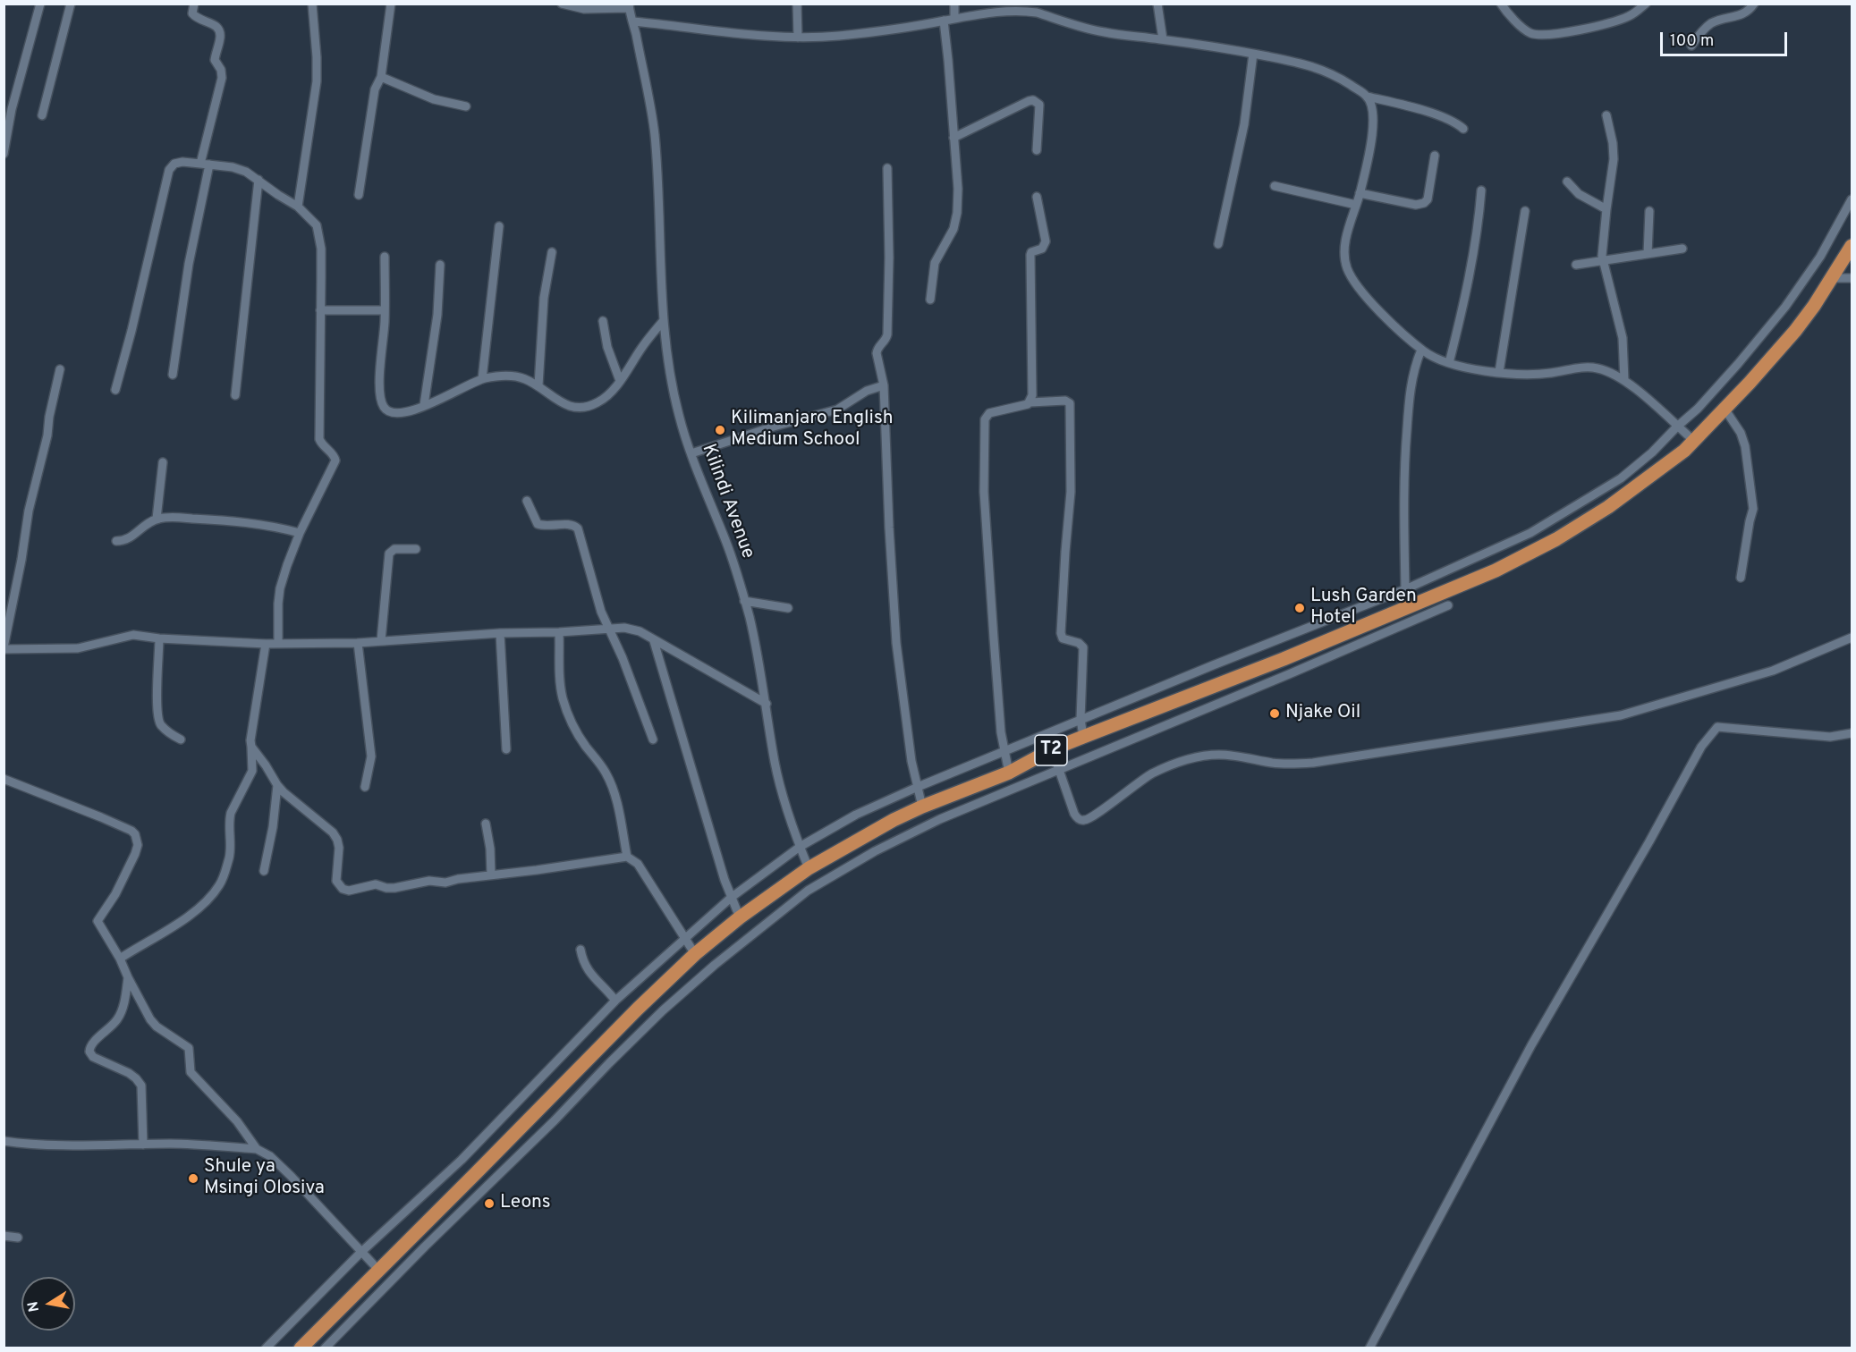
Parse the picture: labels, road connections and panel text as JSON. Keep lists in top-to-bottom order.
{
  "streets": {
    "highway": ["T2"],
    "street": ["Kilindi Avenue"]
  },
  "crossings": [
    ["Kilindi Avenue", "T2"]
  ],
  "places": [
    "Kilimanjaro English Medium School",
    "Lush Garden Hotel",
    "Njake Oil",
    "Shule ya Msingi Olosiva",
    "Leons"
  ],
  "scale_bar": "100 m",
  "north": "left"
}
